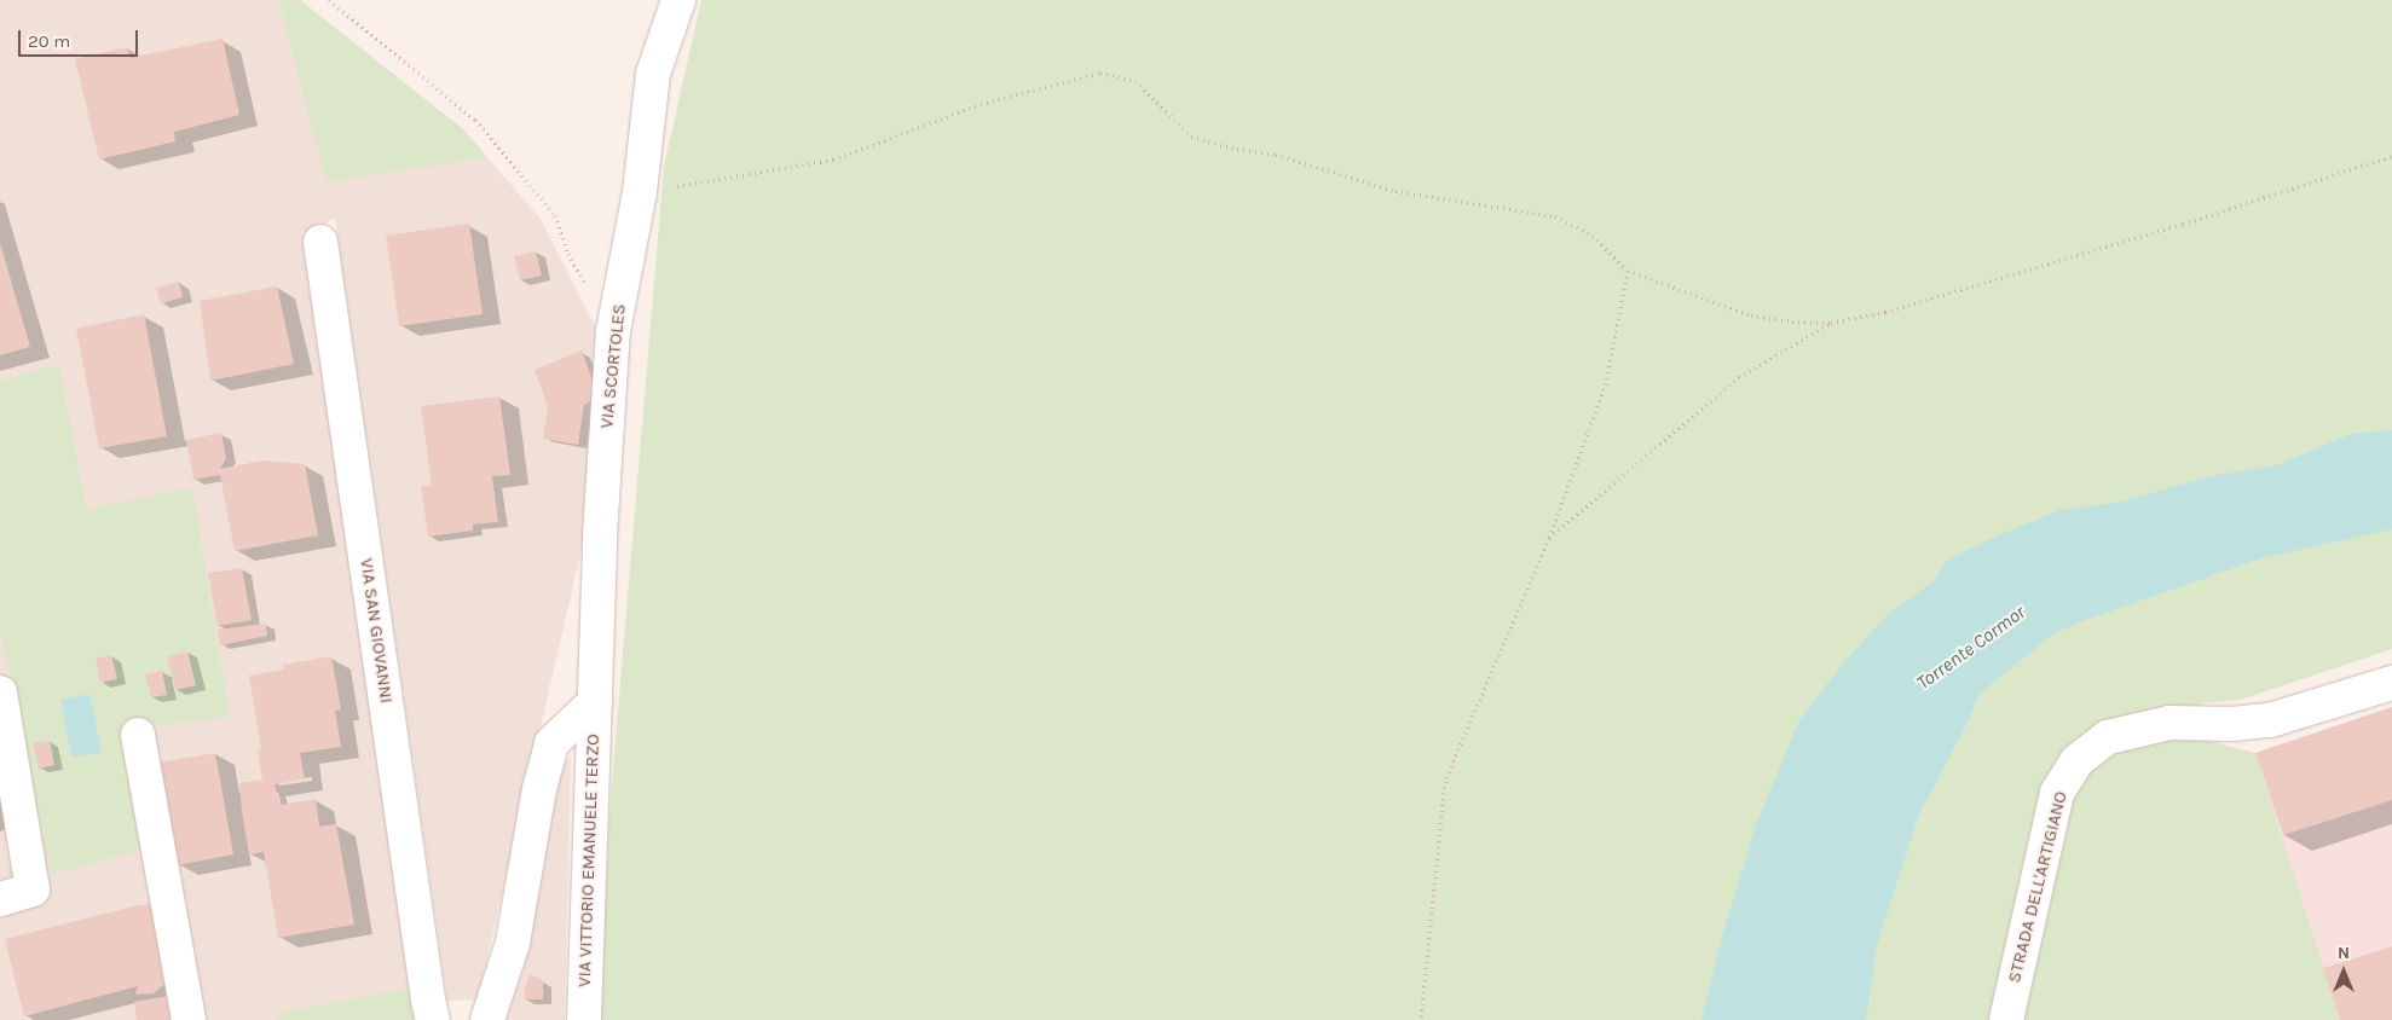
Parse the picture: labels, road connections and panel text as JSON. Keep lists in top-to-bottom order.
{
  "streets": {
    "street": [
      "VIA SCORTOLES",
      "VIA SAN GIOVANNI",
      "VIA VITTORIO EMANUELE TERZO",
      "STRADA DELL'ARTIGIANO"
    ]
  },
  "crossings": [
    ["VIA SCORTOLES", "VIA VITTORIO EMANUELE TERZO"]
  ],
  "water": ["Torrente Cormor"],
  "scale_bar": "20 m",
  "north": "top"
}
